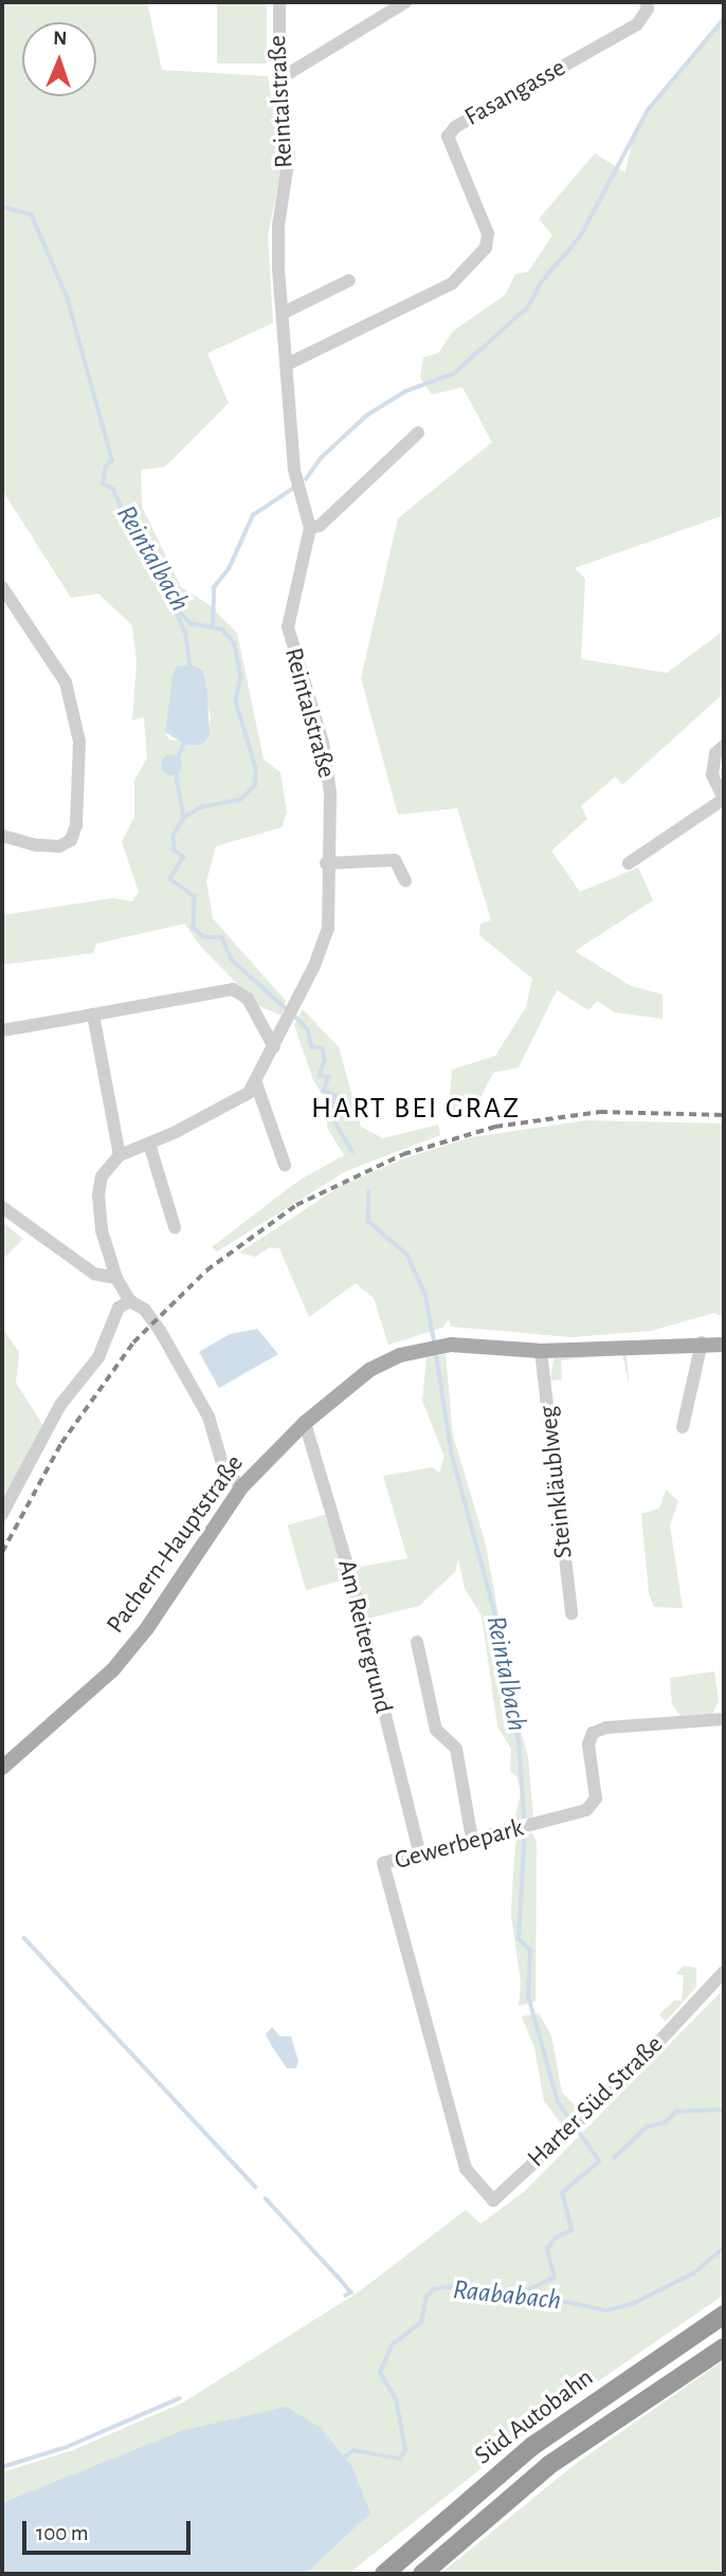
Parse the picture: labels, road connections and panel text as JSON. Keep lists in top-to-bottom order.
{
  "streets": {
    "highway": ["Süd Autobahn"],
    "main road": ["Pachern-Hauptstraße"],
    "street": [
      "Fasangasse",
      "Reintalstraße",
      "Steinkläublweg",
      "Am Reitergrund",
      "Gewerbepark",
      "Harter Süd Straße"
    ]
  },
  "crossings": [
    ["Fasangasse", "Reintalstraße"],
    ["Steinkläublweg", "Pachern-Hauptstraße"],
    ["Pachern-Hauptstraße", "Am Reitergrund"],
    ["Am Reitergrund", "Gewerbepark"],
    ["Gewerbepark", "Harter Süd Straße"]
  ],
  "districts": ["HART BEI GRAZ"],
  "water": ["Reintalbach", "Raababach"],
  "scale_bar": "100 m",
  "north": "top"
}
